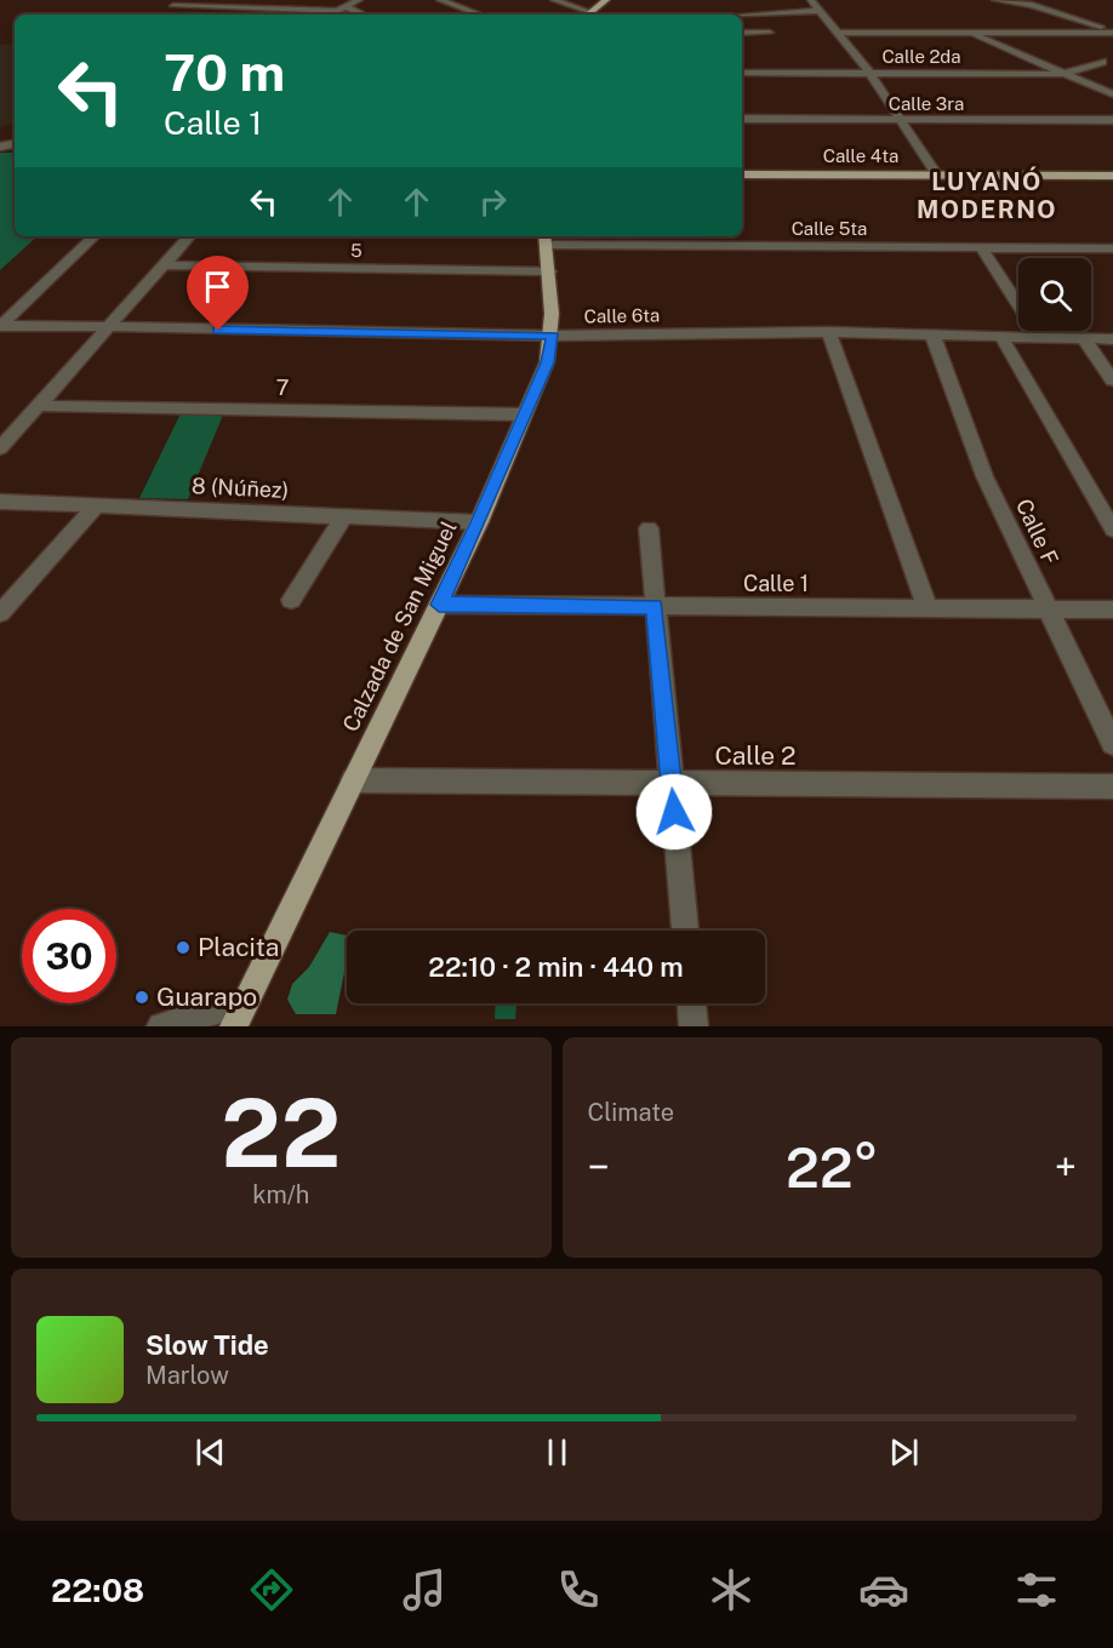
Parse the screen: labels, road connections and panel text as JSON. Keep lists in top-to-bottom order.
{
  "streets": {
    "main road": ["Calle 4ta", "Calzada de San Miguel"],
    "street": [
      "Calle 2da",
      "Calle 3ra",
      "Calle 5ta",
      "5",
      "Calle 6ta",
      "7",
      "8 (Núñez)",
      "Calle F",
      "Calle 1",
      "Calle 2"
    ]
  },
  "crossings": [
    ["Calle 5ta", "Calzada de San Miguel"],
    ["5", "Calzada de San Miguel"],
    ["Calle 6ta", "Calle F"],
    ["Calle 6ta", "Calzada de San Miguel"],
    ["7", "Calzada de San Miguel"],
    ["8 (Núñez)", "Calzada de San Miguel"],
    ["Calle F", "Calle 1"],
    ["Calle 1", "Calzada de San Miguel"],
    ["Calzada de San Miguel", "Calle 2"]
  ],
  "districts": ["LUYANÓ MODERNO"],
  "places": ["Placita", "Guarapo"],
  "page": {
    "turn": ["70 m", "Calle 1"],
    "limit": "30",
    "trip": "22:10 · 2 min · 440 m",
    "tile": [
      ["22", "km/h"],
      "Climate"
    ],
    "heat": ["−", "22°", "+"],
    "song": ["Slow Tide", "Marlow"],
    "tabs": "22:08"
  }
}
